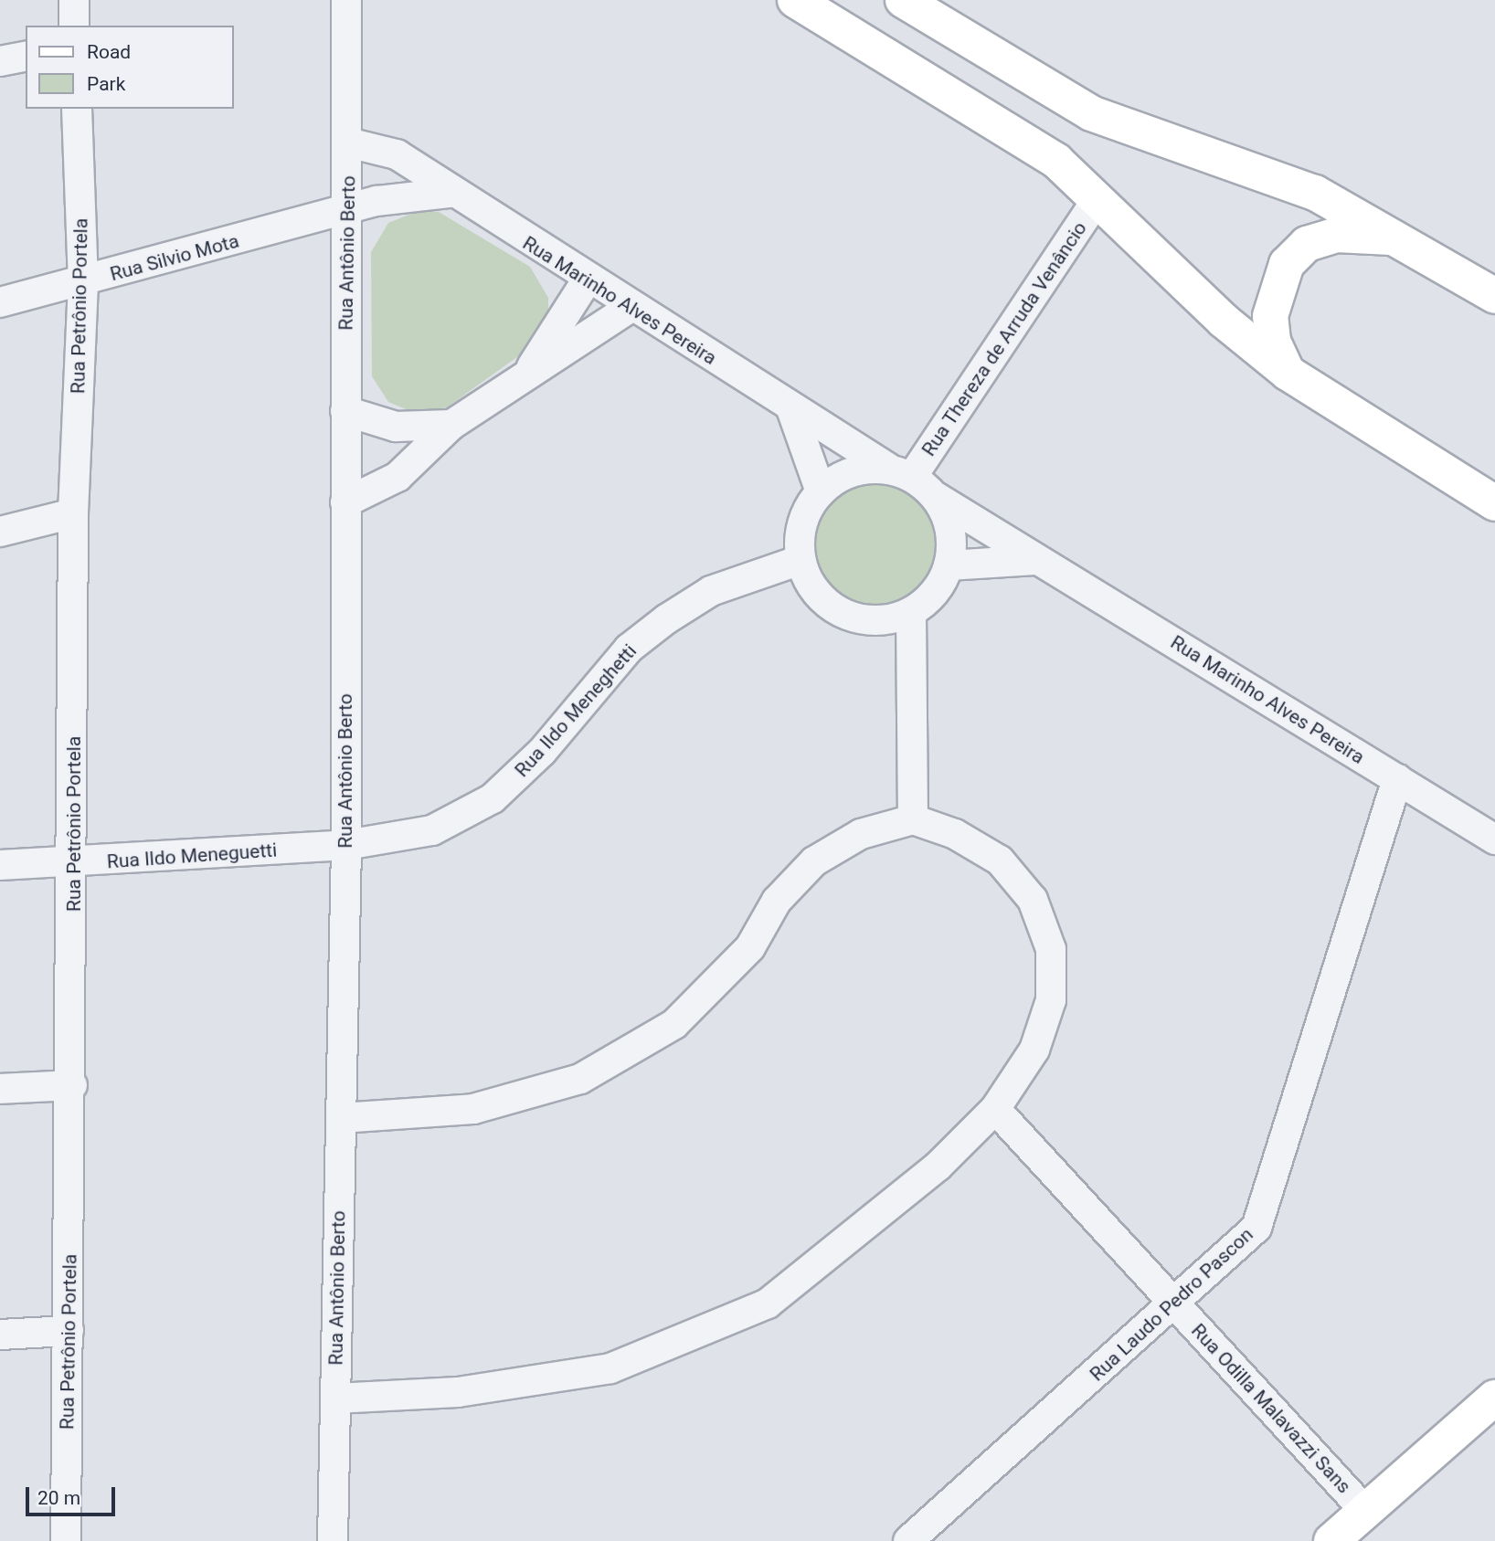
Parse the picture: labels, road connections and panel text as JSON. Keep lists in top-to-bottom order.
{
  "streets": {
    "street": [
      "Rua Antônio Berto",
      "Rua Silvio Mota",
      "Rua Marinho Alves Pereira",
      "Rua Petrônio Portela",
      "Rua Thereza de Arruda Venâncio",
      "Rua Ildo Meneghetti",
      "Rua Ildo Meneguetti",
      "Rua Laudo Pedro Pascon",
      "Rua Odilla Malavazzi Sans"
    ]
  },
  "crossings": [
    ["Rua Antônio Berto", "Rua Silvio Mota"],
    ["Rua Antônio Berto", "Rua Marinho Alves Pereira"],
    ["Rua Antônio Berto", "Rua Ildo Meneghetti"],
    ["Rua Antônio Berto", "Rua Ildo Meneguetti"],
    ["Rua Silvio Mota", "Rua Petrônio Portela"],
    ["Rua Marinho Alves Pereira", "Rua Thereza de Arruda Venâncio"],
    ["Rua Marinho Alves Pereira", "Rua Ildo Meneghetti"],
    ["Rua Marinho Alves Pereira", "Rua Laudo Pedro Pascon"],
    ["Rua Petrônio Portela", "Rua Ildo Meneguetti"],
    ["Rua Thereza de Arruda Venâncio", "Rua Ildo Meneghetti"],
    ["Rua Ildo Meneghetti", "Rua Ildo Meneguetti"],
    ["Rua Laudo Pedro Pascon", "Rua Odilla Malavazzi Sans"]
  ],
  "legend": ["Road", "Park"],
  "scale_bar": "20 m"
}
